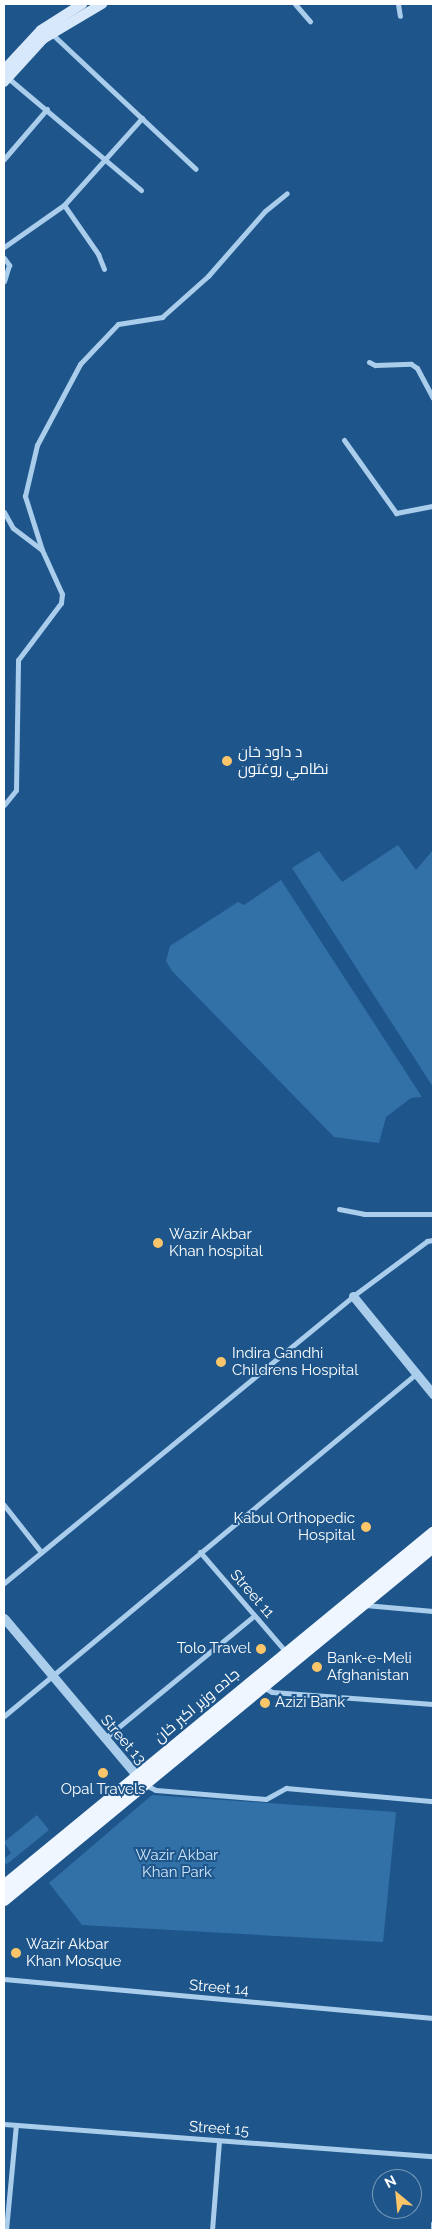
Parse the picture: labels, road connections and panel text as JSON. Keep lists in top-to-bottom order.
{
  "streets": {
    "main road": ["جاده وزیر اکبر خان"],
    "street": [
      "Street 11",
      "Street 13",
      "Street 14",
      "Street 15"
    ]
  },
  "crossings": [
    ["Street 11", "جاده وزیر اکبر خان"]
  ],
  "parks": ["Wazir Akbar Khan Park"],
  "places": [
    "د داود خان نظامي روغتون",
    "Wazir Akbar Khan hospital",
    "Indira Gandhi Childrens Hospital",
    "Kabul Orthopedic Hospital",
    "Tolo Travel",
    "Bank-e-Meli Afghanistan",
    "Azizi Bank",
    "Opal Travels",
    "Wazir Akbar Khan Mosque"
  ],
  "north": "top left"
}
